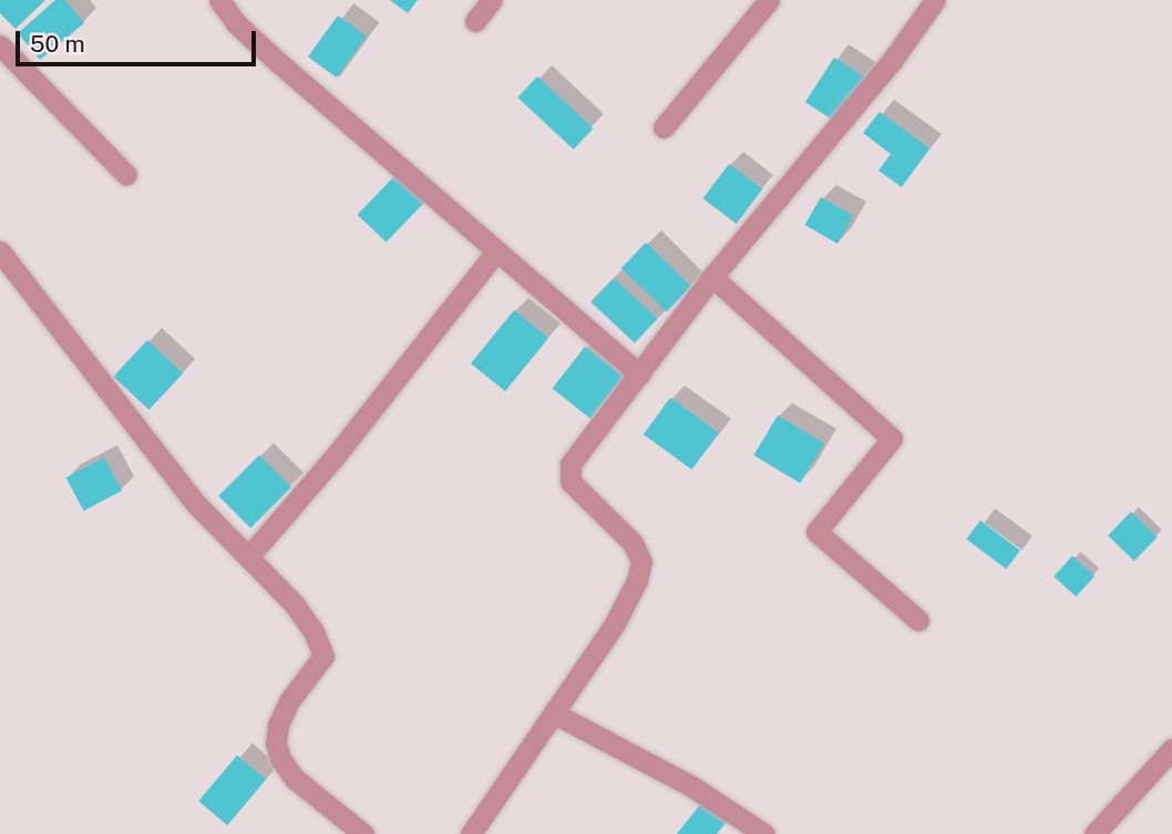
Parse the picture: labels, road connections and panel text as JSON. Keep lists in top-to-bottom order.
{
  "scale_bar": "50 m"
}
